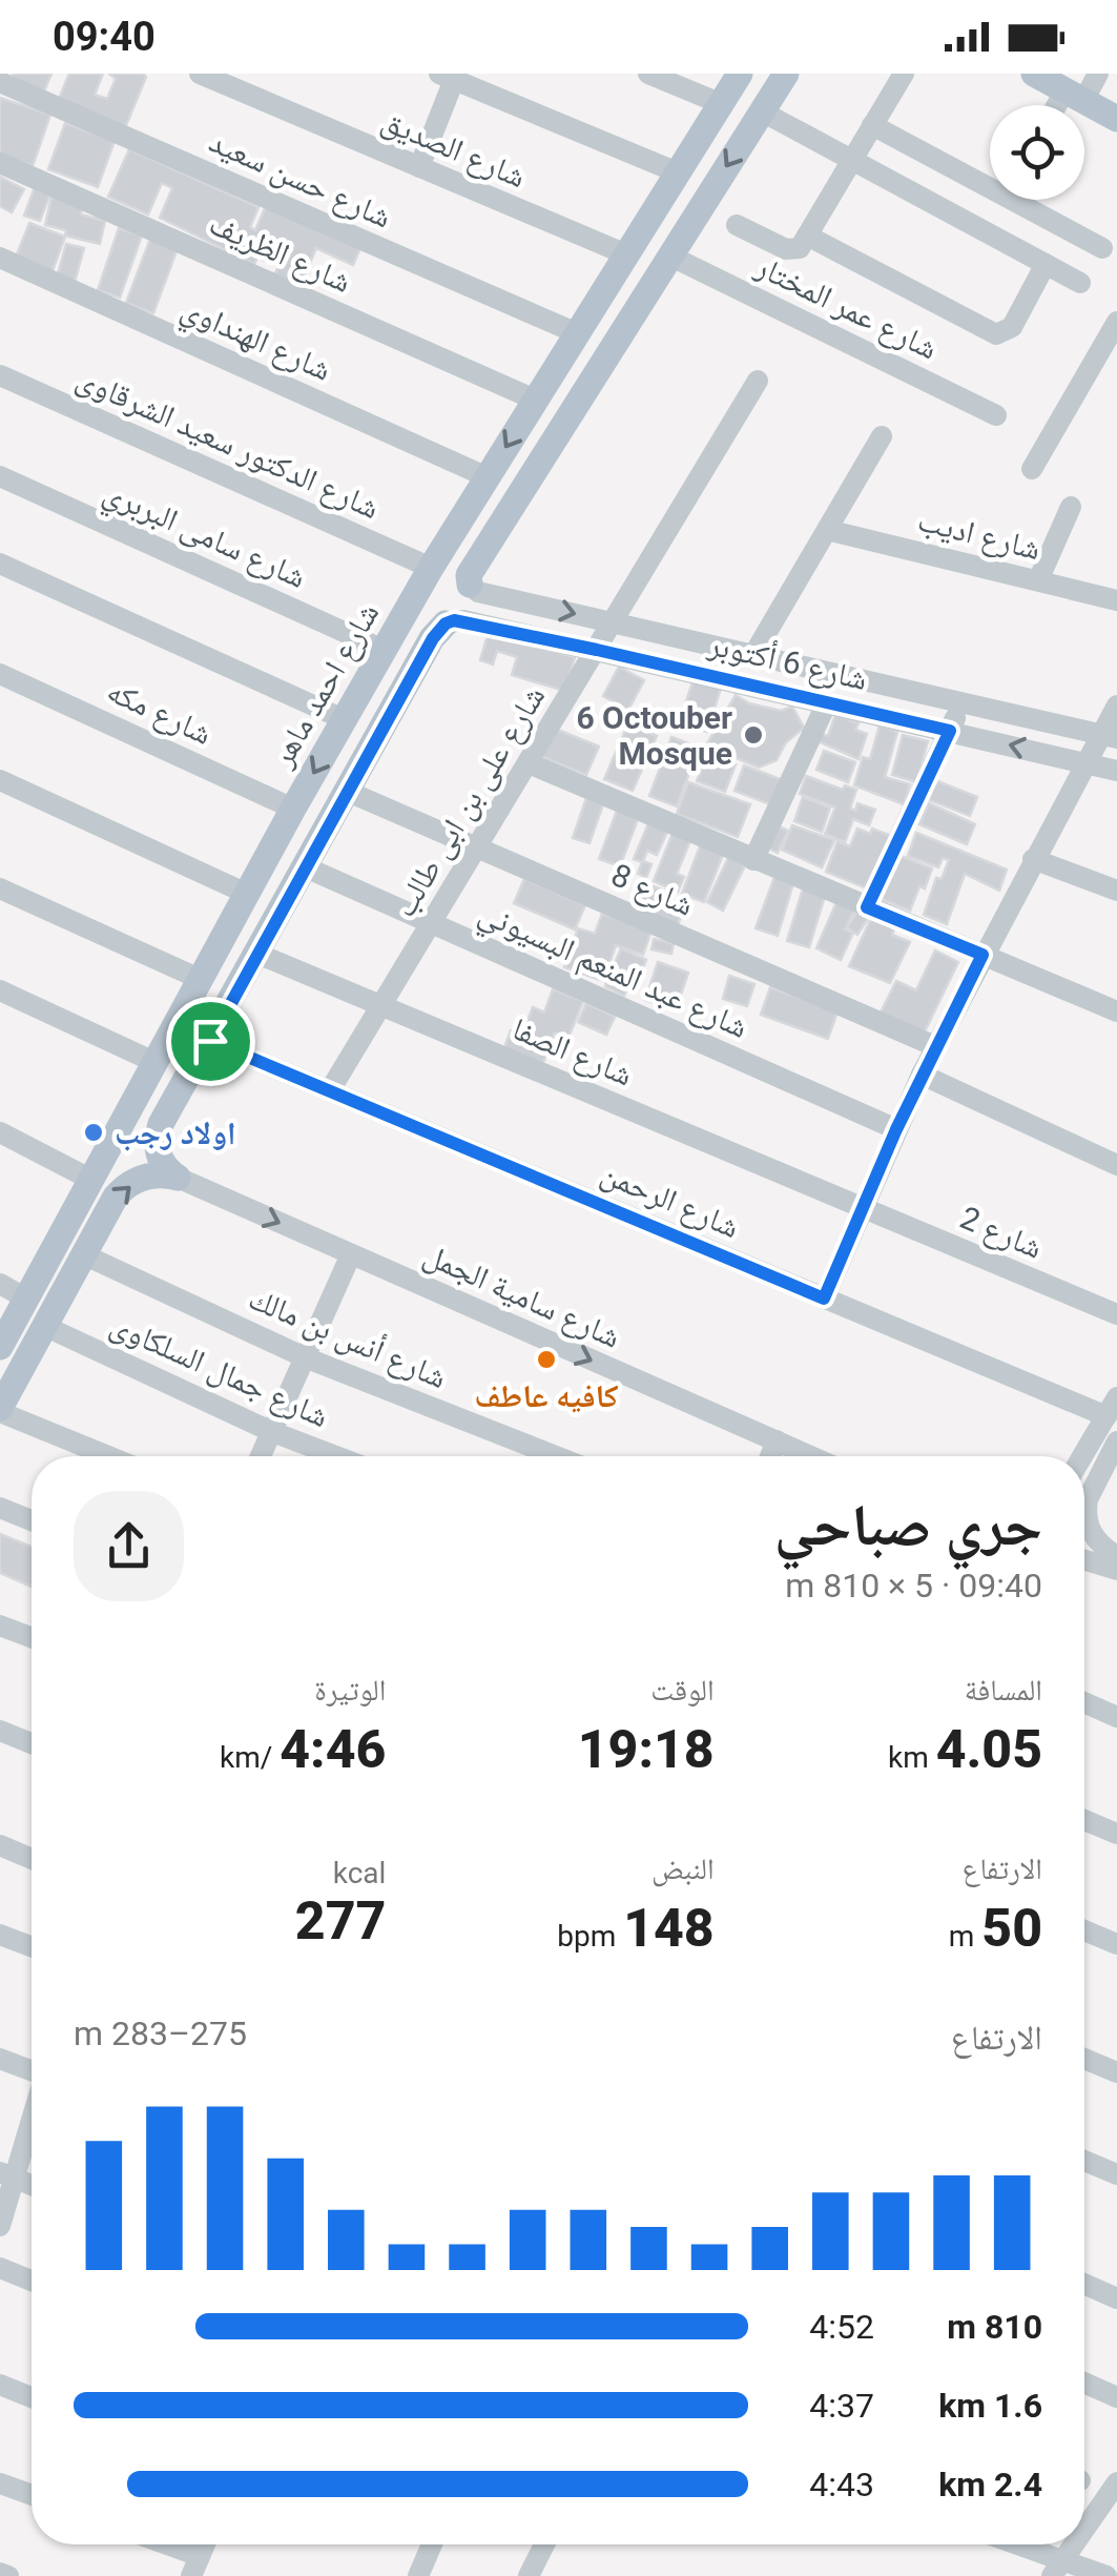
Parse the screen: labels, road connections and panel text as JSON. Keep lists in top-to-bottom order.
{
  "streets": {
    "main road": ["شارع احمد ماهر"],
    "street": [
      "شارع الصديق",
      "شارع حسن سعيد",
      "شارع الظريف",
      "شارع عمر المختار",
      "شارع الهنداوي",
      "شارع الدكتور سعيد الشرقاوى",
      "شارع سامى البربري",
      "شارع اديب",
      "شارع 6 أكتوبر",
      "شارع مكه",
      "شارع على بن ابى طالب",
      "شارع 8",
      "شارع عبد المنعم البسيوني",
      "شارع الصفا",
      "شارع الرحمن",
      "شارع 2",
      "شارع سامية الجمل",
      "شارع أنس بن مالك",
      "شارع جمال السلكاوى"
    ]
  },
  "crossings": [
    ["شارع الصديق", "شارع احمد ماهر"],
    ["شارع حسن سعيد", "شارع احمد ماهر"],
    ["شارع الظريف", "شارع احمد ماهر"],
    ["شارع الهنداوي", "شارع احمد ماهر"],
    ["شارع الدكتور سعيد الشرقاوى", "شارع احمد ماهر"],
    ["شارع سامى البربري", "شارع احمد ماهر"],
    ["شارع 6 أكتوبر", "شارع على بن ابى طالب"],
    ["شارع احمد ماهر", "شارع مكه"],
    ["شارع على بن ابى طالب", "شارع 8"],
    ["شارع على بن ابى طالب", "شارع عبد المنعم البسيوني"],
    ["شارع على بن ابى طالب", "شارع الصفا"],
    ["شارع على بن ابى طالب", "شارع الرحمن"],
    ["شارع الصفا", "شارع 2"]
  ],
  "one_way": ["شارع سامية الجمل"],
  "places": ["6 Octouber Mosque", "اولاد رجب", "كافيه عاطف"],
  "page": {
    "status": "09:40",
    "heading": ["جري صباحي", "09:40 · 5 × 810 m"],
    "stats": [
      ["المسافة", "4.05 km"],
      ["الوقت", "19:18"],
      ["الوتيرة", "4:46 /km"],
      ["الارتفاع", "50 m"],
      ["النبض", "148 bpm"],
      ["kcal", "277"]
    ],
    "chart": ["الارتفاع", "275–283 m"],
    "list": [
      {
        "name": "810 m",
        "note": "4:52"
      },
      {
        "name": "1.6 km",
        "note": "4:37"
      },
      {
        "name": "2.4 km",
        "note": "4:43"
      }
    ]
  }
}
